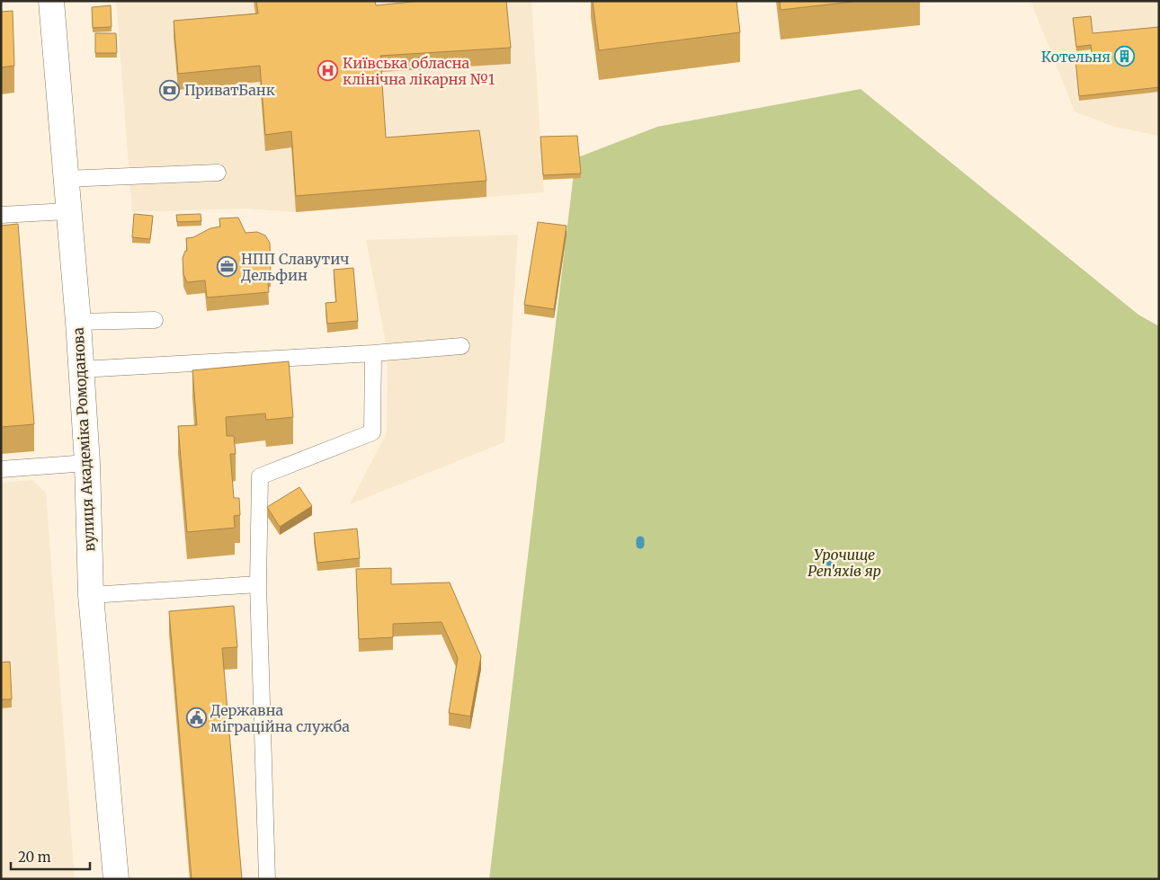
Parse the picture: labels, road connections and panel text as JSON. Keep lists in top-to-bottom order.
{
  "streets": {
    "street": ["вулиця Академіка Ромоданова"]
  },
  "parks": ["Урочище Реп'яхів яр"],
  "places": {
    "building": ["Котельня"],
    "hospital": ["Київська обласна клінічна лікарня №1"],
    "bank": ["ПриватБанк"],
    "office": ["НПП Славутич Дельфин"],
    "public building": ["Державна міграційна служба"]
  },
  "scale_bar": "20 m"
}
